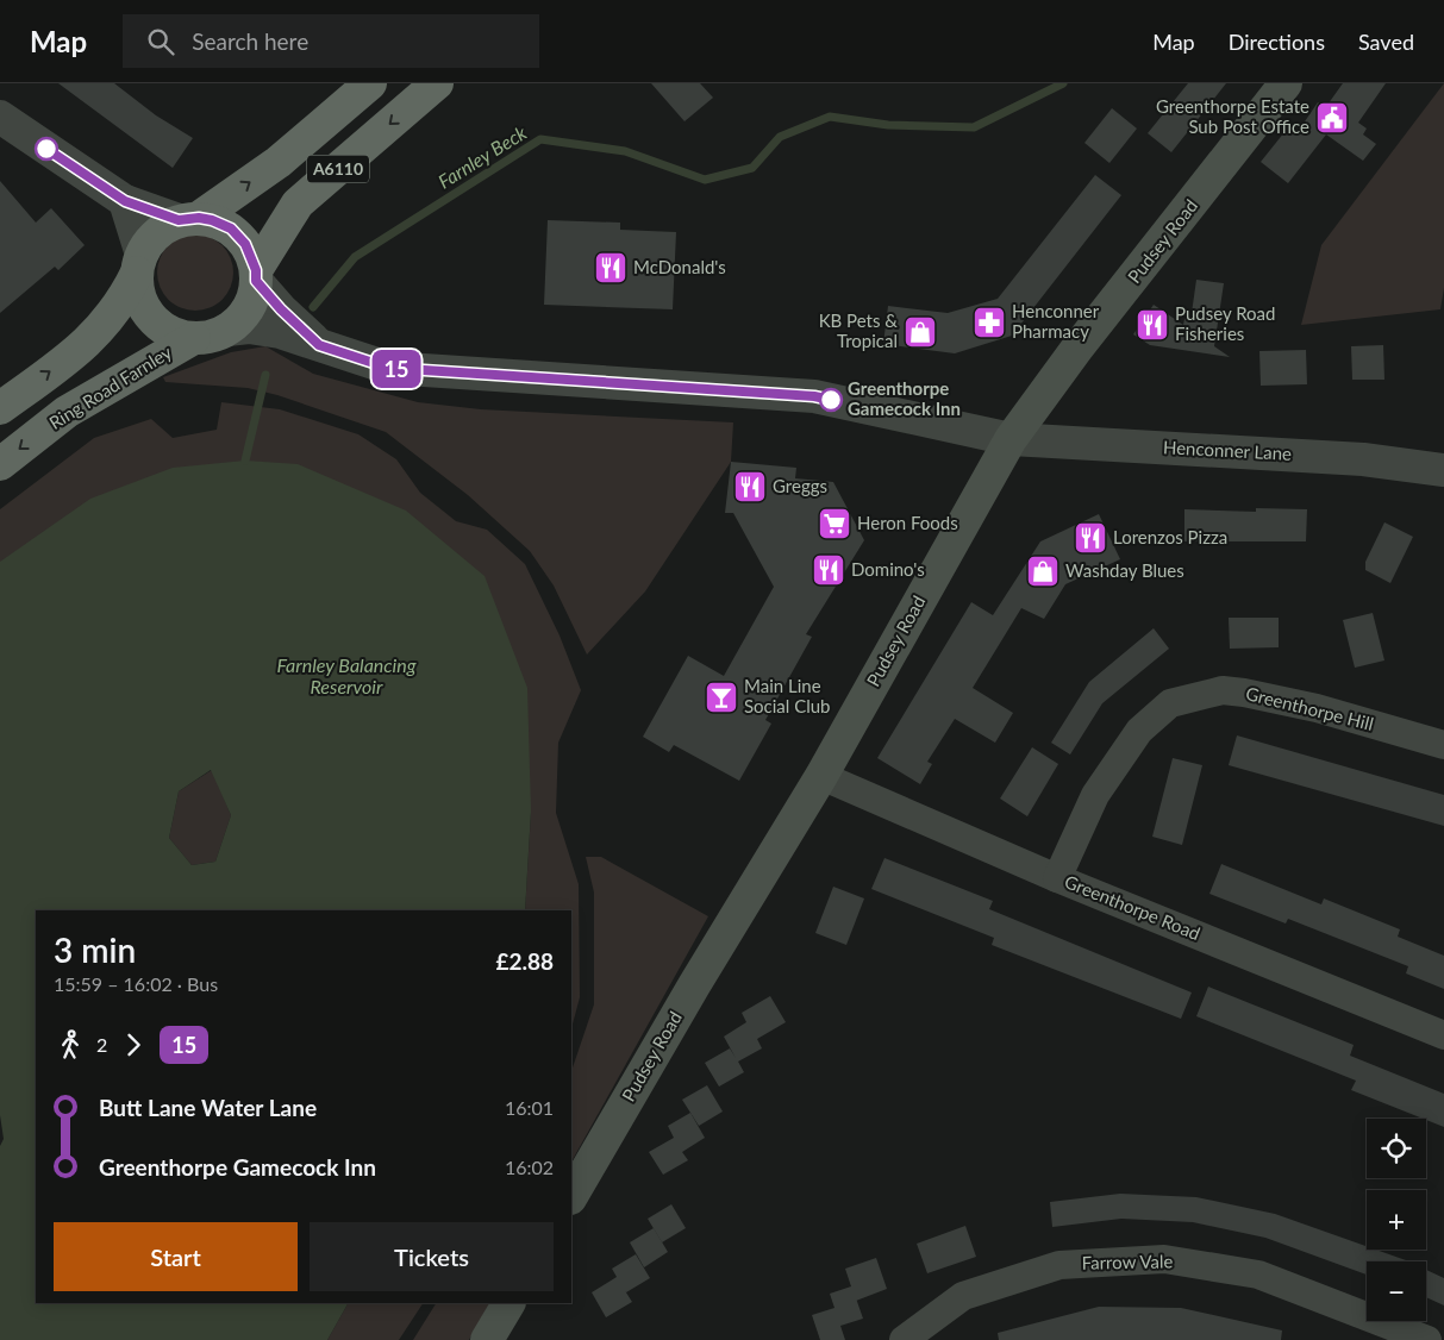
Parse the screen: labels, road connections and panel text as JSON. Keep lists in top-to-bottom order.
{
  "streets": {
    "highway": ["A6110", "Ring Road Farnley"],
    "main road": ["Pudsey Road"],
    "street": [
      "Henconner Lane",
      "Greenthorpe Hill",
      "Greenthorpe Road",
      "Farrow Vale"
    ]
  },
  "crossings": [
    ["A6110", "Ring Road Farnley"],
    ["A6110", "Henconner Lane"],
    ["Pudsey Road", "Henconner Lane"],
    ["Pudsey Road", "Greenthorpe Road"],
    ["Ring Road Farnley", "Henconner Lane"],
    ["Greenthorpe Hill", "Greenthorpe Road"]
  ],
  "water": ["Farnley Beck", "Farnley Balancing Reservoir"],
  "places": {
    "public building": ["Greenthorpe Estate Sub Post Office"],
    "restaurant": [
      "McDonald's",
      "Pudsey Road Fisheries",
      "Greggs",
      "Lorenzos Pizza",
      "Domino's"
    ],
    "pharmacy": ["Henconner Pharmacy"],
    "shop": ["KB Pets & Tropical", "Washday Blues"],
    "other": ["Greenthorpe Gamecock Inn"],
    "supermarket": ["Heron Foods"],
    "bar": ["Main Line Social Club"]
  },
  "lines": ["bus line 15"],
  "page": {
    "header": "Map",
    "search": "Search here",
    "nav": ["Map", "Directions", "Saved"],
    "on_map": "15",
    "heading": ["3 min", "15:59 – 16:02 · Bus", "£2.88"],
    "legs": ["2", "15"],
    "list": [
      {
        "name": "Butt Lane Water Lane",
        "value": "16:01"
      },
      {
        "name": "Greenthorpe Gamecock Inn",
        "value": "16:02"
      }
    ],
    "map_buttons": ["+", "−"],
    "buttons": ["Start", "Tickets"]
  }
}
